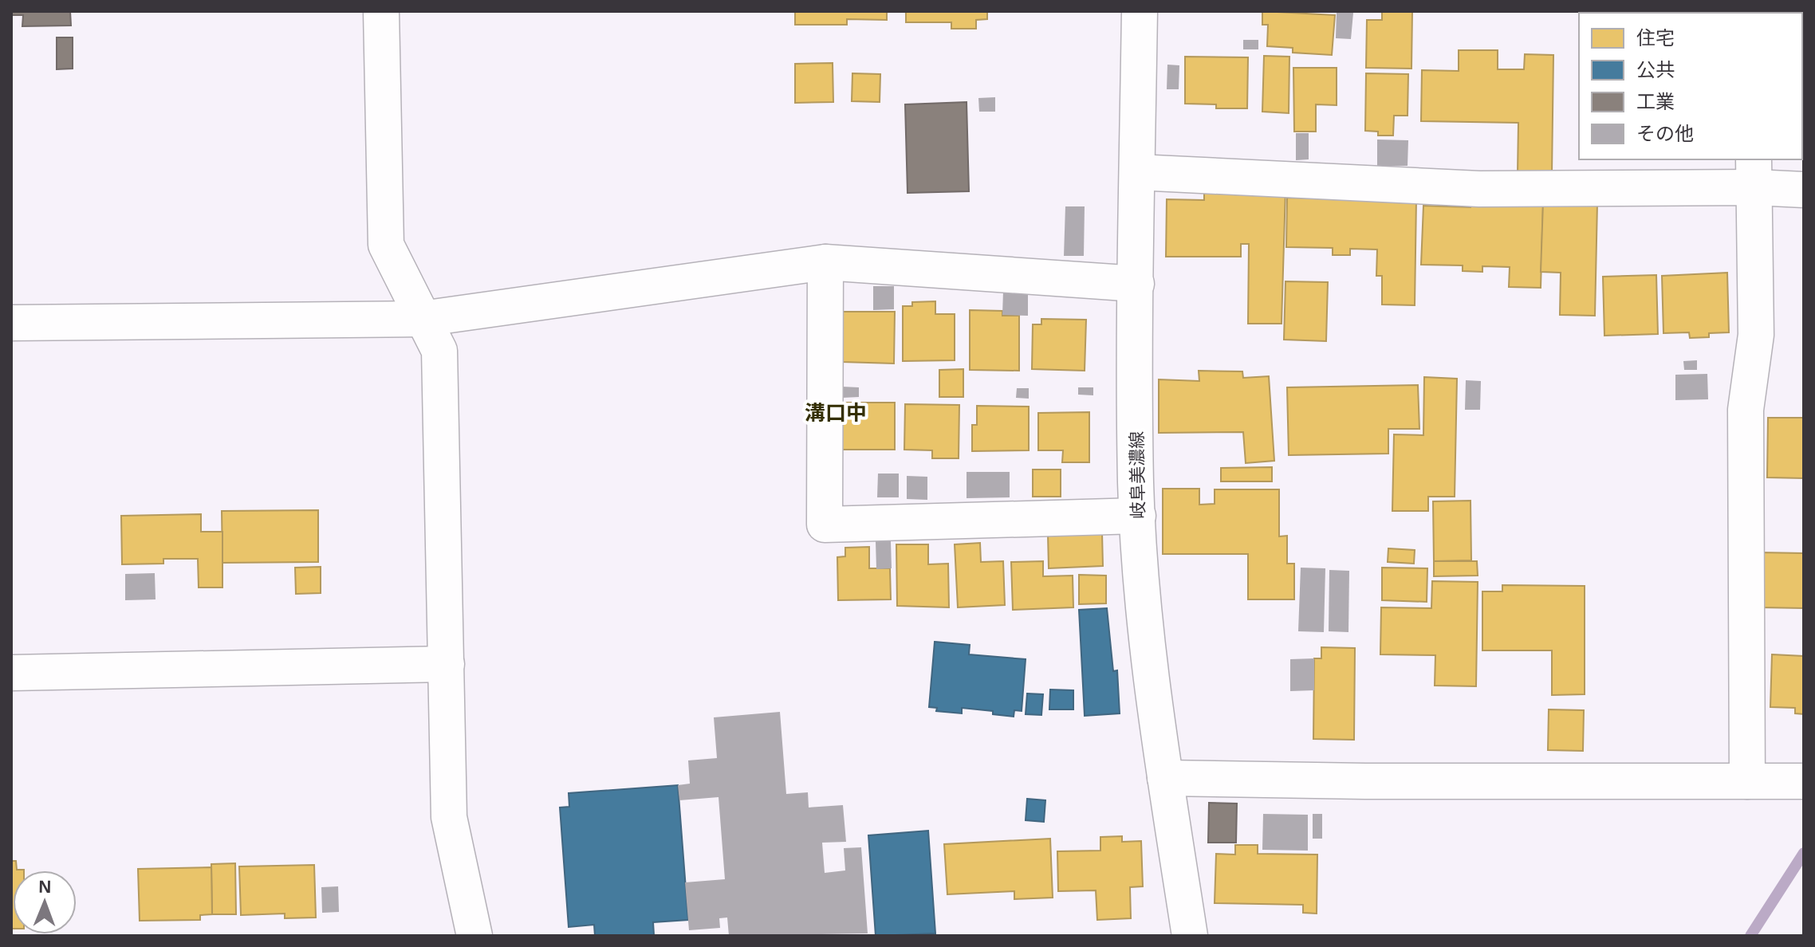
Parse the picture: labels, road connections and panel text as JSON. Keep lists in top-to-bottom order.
{
  "streets": {
    "street": ["岐阜美濃線"]
  },
  "districts": ["溝口中"],
  "legend": [
    "住宅",
    "公共",
    "工業",
    "その他"
  ],
  "north": "top"
}
